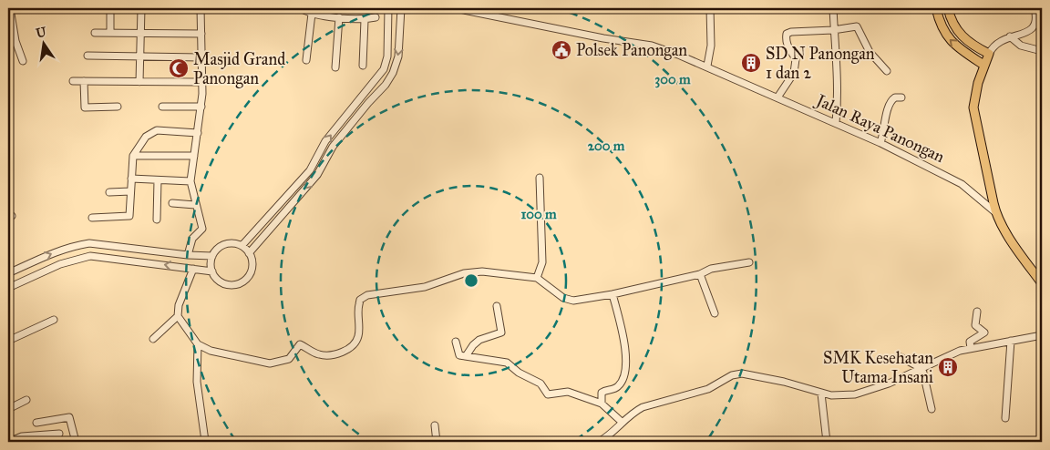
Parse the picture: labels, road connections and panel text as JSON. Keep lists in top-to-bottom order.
{
  "streets": {
    "main road": ["Jalan Raya Panongan"]
  },
  "places": {
    "public building": ["Polsek Panongan"],
    "building": ["SD N Panongan 1 dan 2", "SMK Kesehatan Utama Insani"],
    "mosque": ["Masjid Grand Panongan"]
  },
  "north": "top",
  "rings": ["300 m", "200 m", "100 m"]
}
